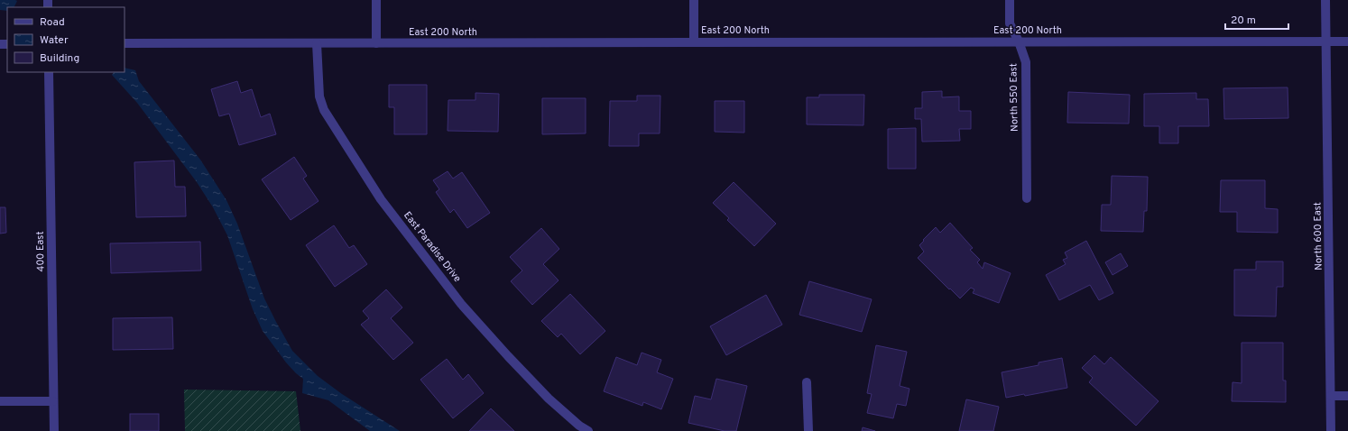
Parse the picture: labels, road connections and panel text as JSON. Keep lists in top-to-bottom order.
{
  "streets": {
    "street": [
      "East 200 North",
      "North 550 East",
      "North 600 East",
      "East Paradise Drive",
      "400 East"
    ]
  },
  "crossings": [
    ["East 200 North", "North 550 East"],
    ["East 200 North", "North 600 East"],
    ["East 200 North", "East Paradise Drive"]
  ],
  "legend": ["Road", "Water", "Building"],
  "scale_bar": "20 m"
}
